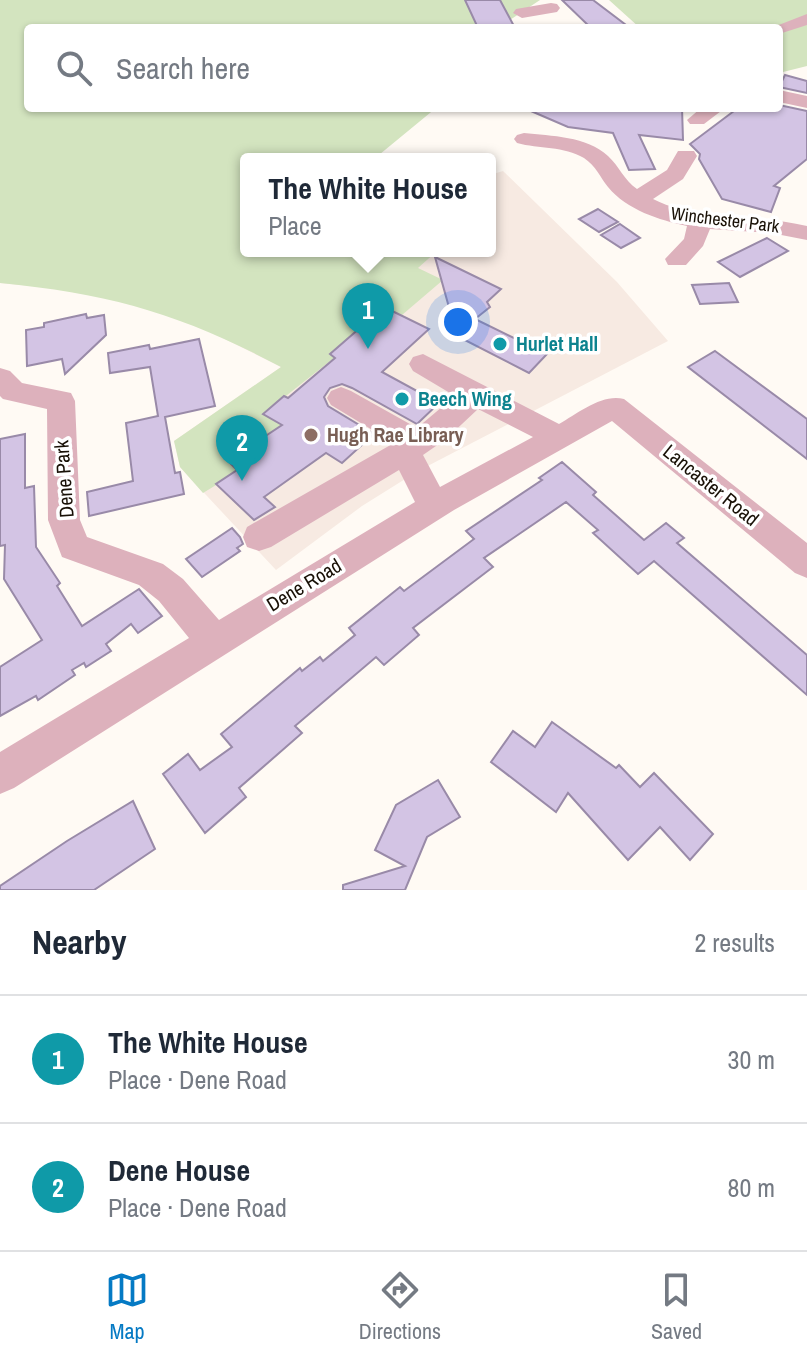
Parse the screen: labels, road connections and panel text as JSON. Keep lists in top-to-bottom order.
{
  "streets": {
    "street": [
      "Winchester Park",
      "Dene Park",
      "Lancaster Road",
      "Dene Road"
    ]
  },
  "crossings": [
    ["Dene Park", "Dene Road"],
    ["Lancaster Road", "Dene Road"]
  ],
  "places": ["Hurlet Hall", "Beech Wing", "Hugh Rae Library"],
  "page": {
    "search": "Search here",
    "popup": ["The White House", "Place"],
    "pins": ["1", "2"],
    "heading": ["Nearby", "2 results"],
    "list": [
      {
        "mark": "1",
        "name": "The White House",
        "note": "Place · Dene Road",
        "value": "30 m"
      },
      {
        "mark": "2",
        "name": "Dene House",
        "note": "Place · Dene Road",
        "value": "80 m"
      }
    ],
    "nav": ["Map", "Directions", "Saved"]
  }
}
